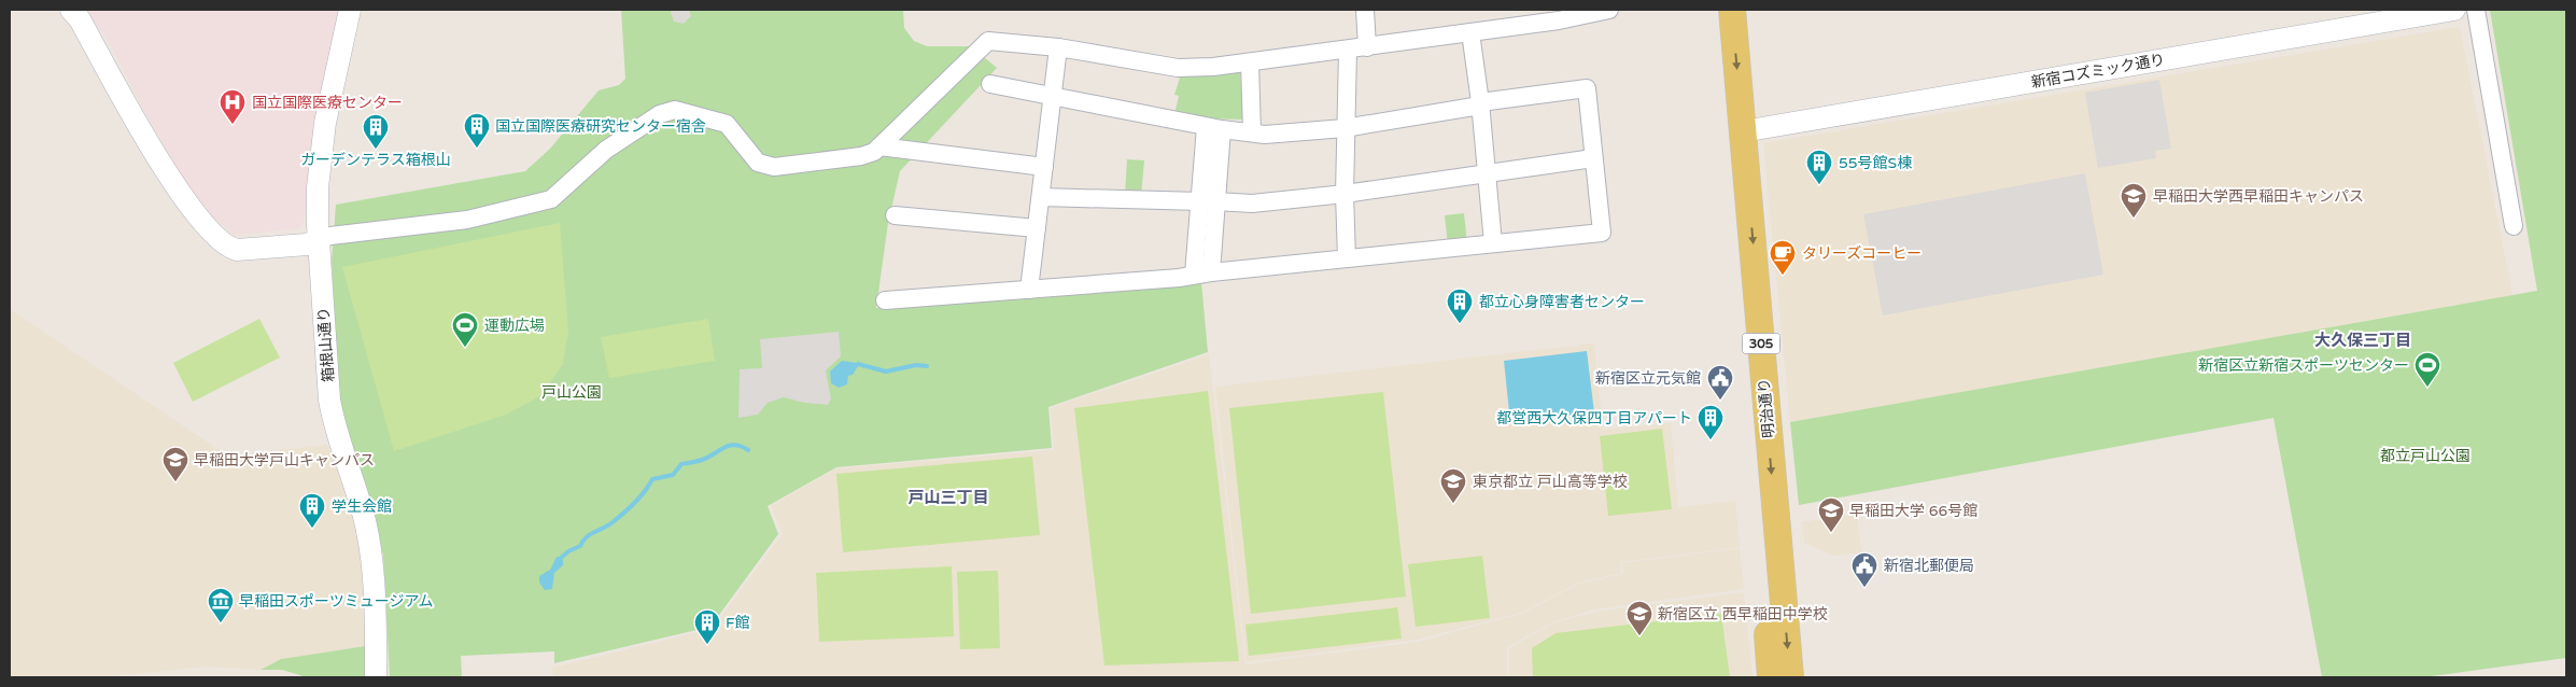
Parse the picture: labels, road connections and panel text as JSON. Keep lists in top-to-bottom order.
{
  "streets": {
    "main road": ["305", "明治通り"],
    "street": ["新宿コズミック通り", "箱根山通り"]
  },
  "crossings": [
    ["新宿コズミック通り", "明治通り"]
  ],
  "districts": ["大久保三丁目", "戸山三丁目"],
  "parks": ["戸山公園", "都立戸山公園"],
  "places": {
    "hospital": ["国立国際医療センター"],
    "building": [
      "国立国際医療研究センター宿舎",
      "ガーデンテラス箱根山",
      "55号館S棟",
      "都立心身障害者センター",
      "都営西大久保四丁目アパート",
      "学生会館",
      "F館"
    ],
    "school or university": [
      "早稲田大学西早稲田キャンパス",
      "早稲田大学戸山キャンパス",
      "東京都立 戸山高等学校",
      "早稲田大学 66号館",
      "新宿区立 西早稲田中学校"
    ],
    "cafe": ["タリーズコーヒー"],
    "sports": ["運動広場", "新宿区立新宿スポーツセンター"],
    "public building": ["新宿区立元気館", "新宿北郵便局"],
    "museum": ["早稲田スポーツミュージアム"]
  }
}
